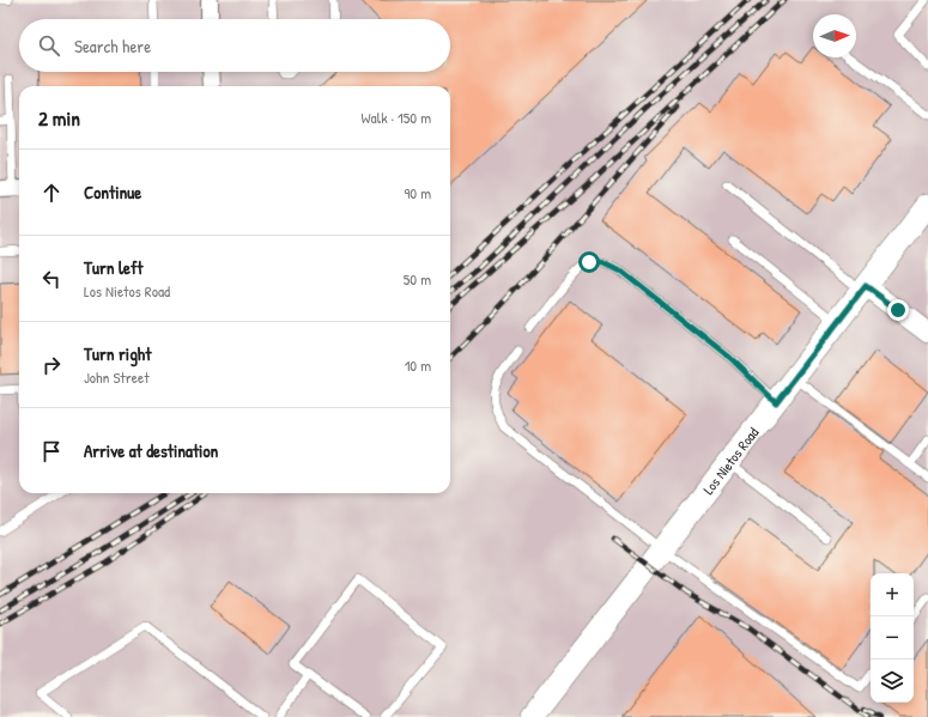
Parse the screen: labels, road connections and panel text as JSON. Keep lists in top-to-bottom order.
{
  "streets": {
    "main road": ["Los Nietos Road"]
  },
  "north": "right",
  "page": {
    "search": "Search here",
    "heading": ["2 min", "Walk · 150 m"],
    "list": [
      ["Continue", "90 m"],
      ["Turn left", "Los Nietos Road", "50 m"],
      ["Turn right", "John Street", "10 m"],
      "Arrive at destination"
    ],
    "map_buttons": ["+", "−"]
  }
}
